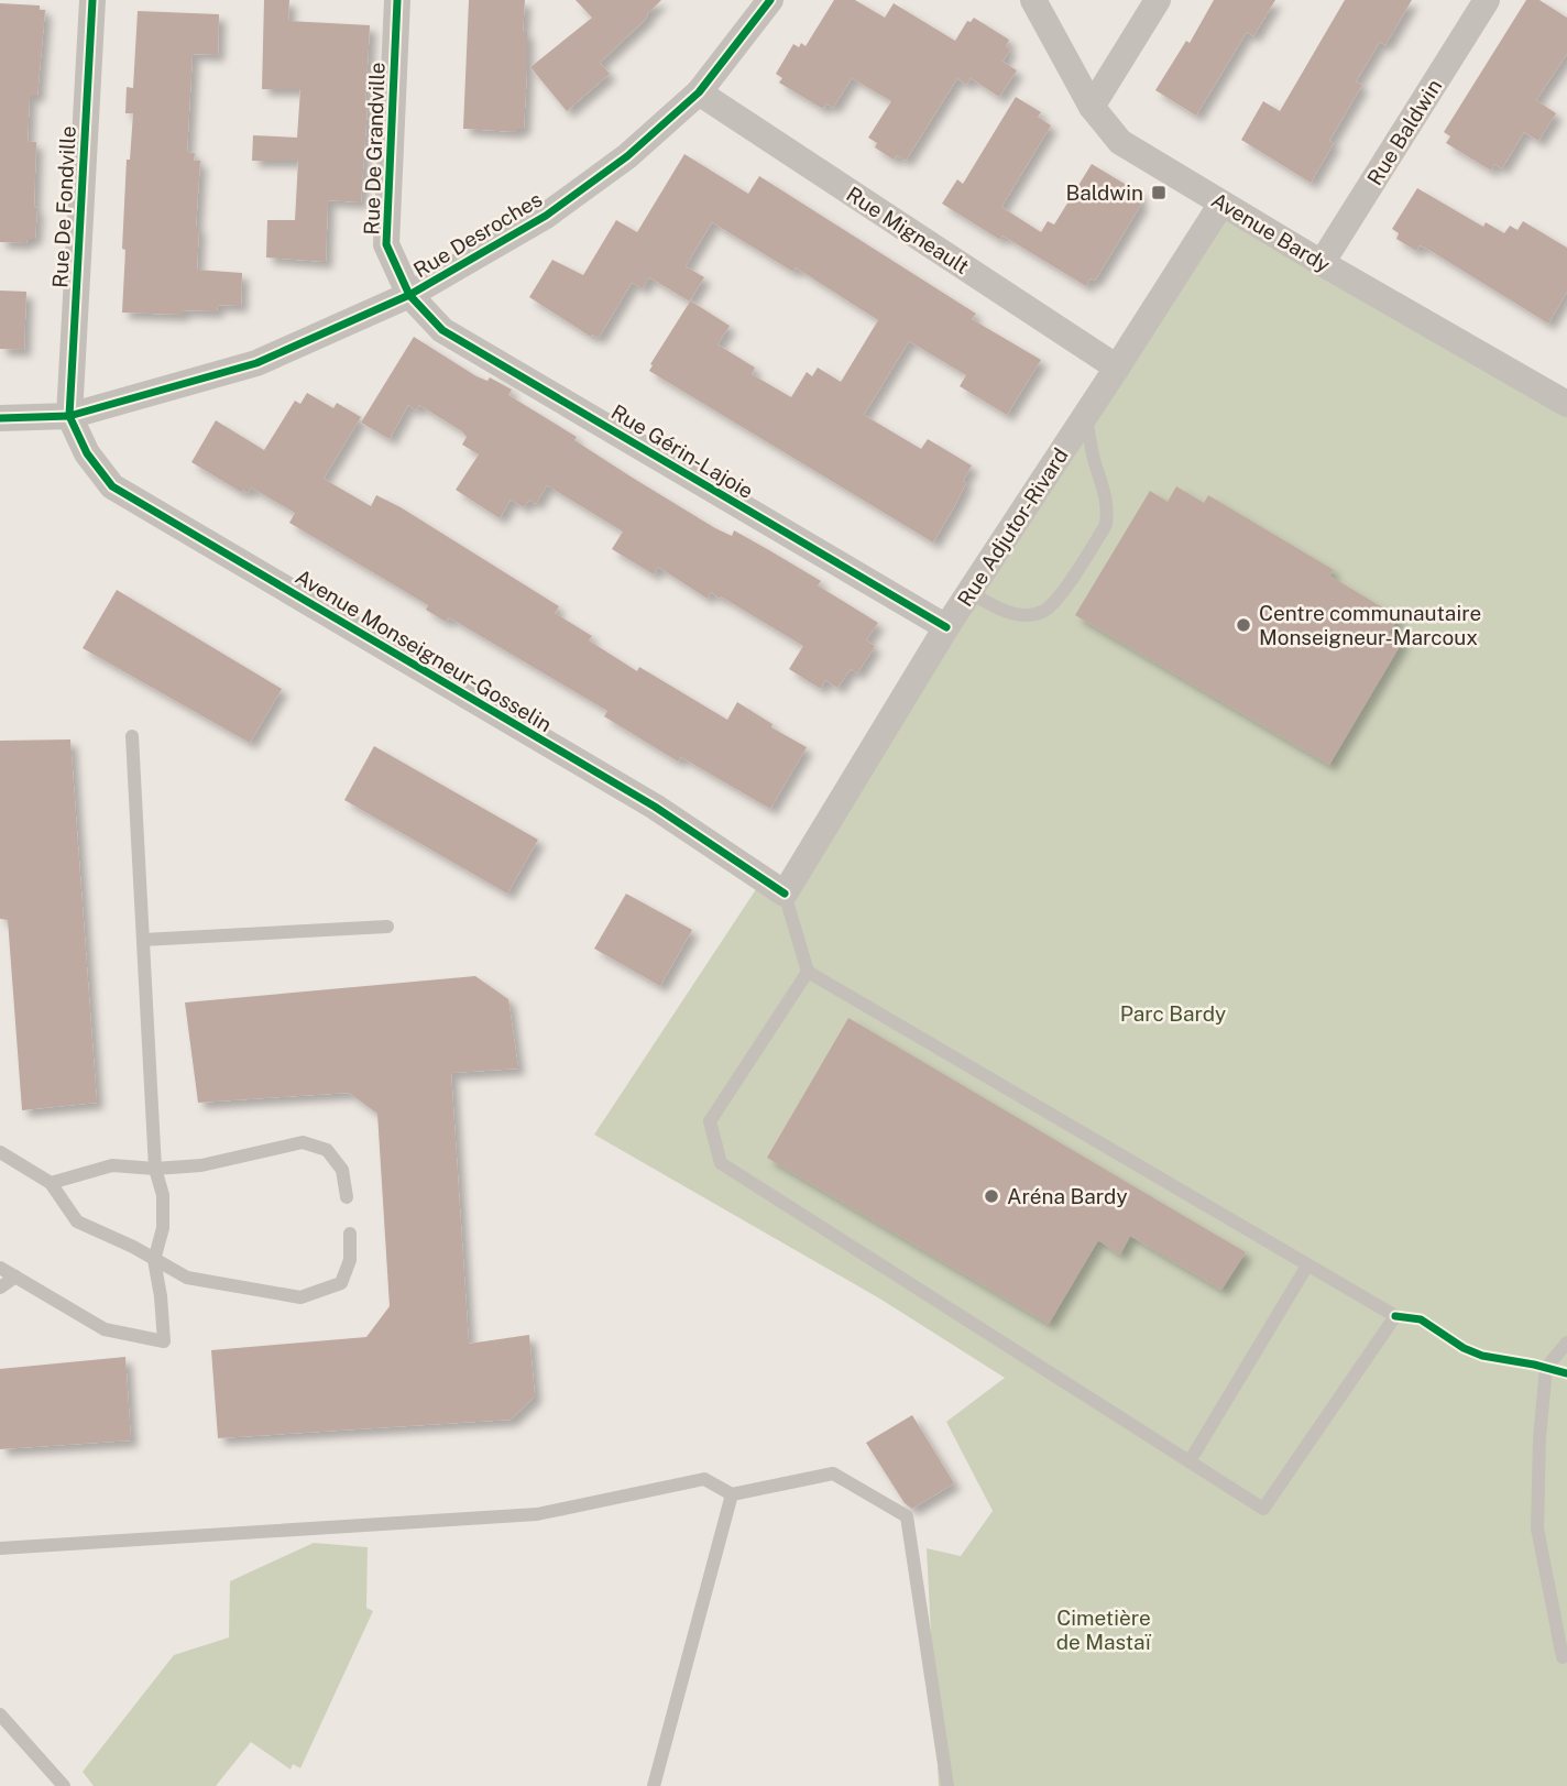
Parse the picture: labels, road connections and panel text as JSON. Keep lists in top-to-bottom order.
{
  "streets": {
    "street": [
      "Rue Baldwin",
      "Rue De Grandville",
      "Rue De Fondville",
      "Rue Migneault",
      "Avenue Bardy",
      "Rue Desroches",
      "Rue Gérin-Lajoie",
      "Rue Adjutor-Rivard",
      "Avenue Monseigneur-Gosselin"
    ]
  },
  "crossings": [
    ["Rue Baldwin", "Avenue Bardy"],
    ["Rue De Grandville", "Rue Desroches"],
    ["Rue De Grandville", "Rue Gérin-Lajoie"],
    ["Rue De Fondville", "Rue Desroches"],
    ["Rue De Fondville", "Avenue Monseigneur-Gosselin"],
    ["Rue Migneault", "Rue Desroches"],
    ["Rue Migneault", "Rue Adjutor-Rivard"],
    ["Avenue Bardy", "Rue Adjutor-Rivard"],
    ["Rue Desroches", "Rue Gérin-Lajoie"],
    ["Rue Desroches", "Avenue Monseigneur-Gosselin"],
    ["Rue Gérin-Lajoie", "Rue Adjutor-Rivard"],
    ["Rue Adjutor-Rivard", "Avenue Monseigneur-Gosselin"]
  ],
  "parks": ["Parc Bardy", "Cimetière de Mastaï"],
  "places": {
    "transit": ["Baldwin"],
    "other": ["Centre communautaire Monseigneur-Marcoux", "Aréna Bardy"]
  }
}
